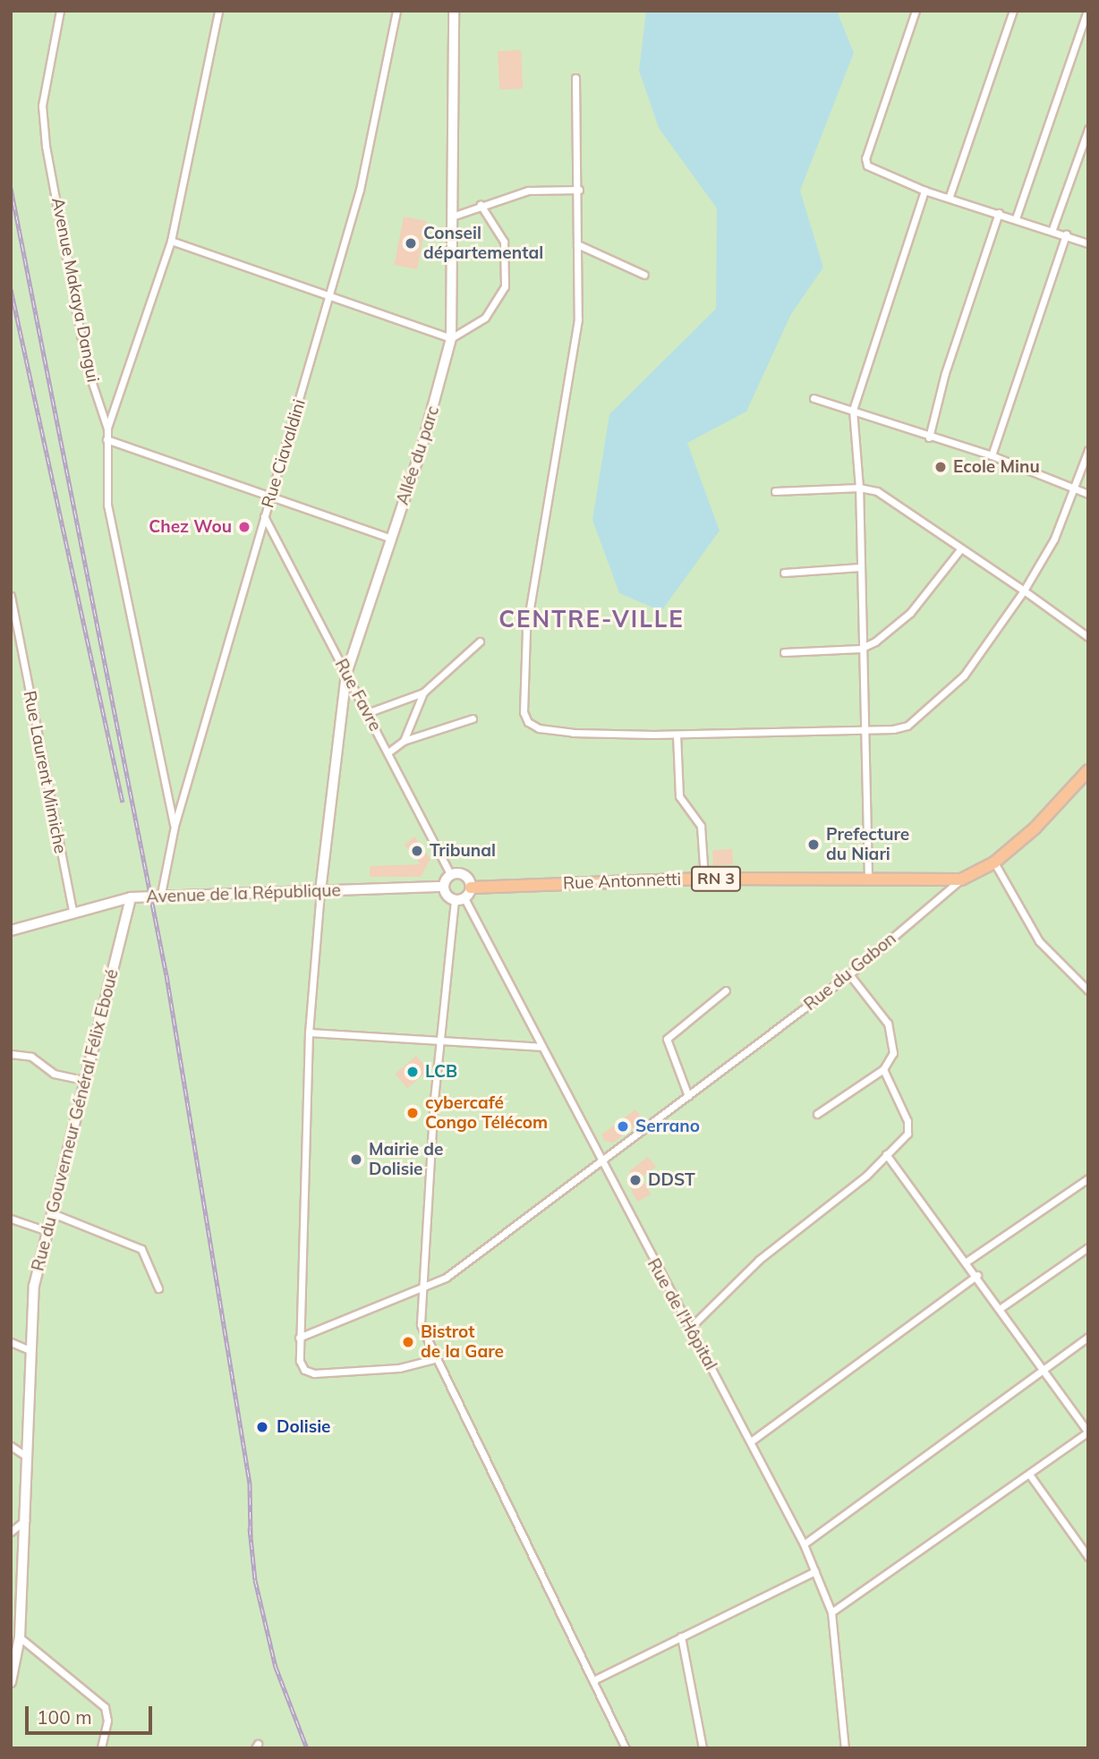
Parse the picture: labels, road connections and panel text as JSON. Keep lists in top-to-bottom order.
{
  "streets": {
    "highway": ["RN 3", "Rue Antonnetti", "Rue du Gabon"],
    "main road": ["Avenue de la République", "Rue du Gouverneur Général Félix Eboué"],
    "street": [
      "Avenue Makaya Dangui",
      "Rue Ciavaldini",
      "Allée du parc",
      "Rue Favre",
      "Rue Laurent Mimiche",
      "Rue de l'Hôpital"
    ]
  },
  "crossings": [
    ["Avenue Makaya Dangui", "Rue Ciavaldini"],
    ["Rue Ciavaldini", "Rue Favre"],
    ["Rue Ciavaldini", "Avenue de la République"],
    ["Allée du parc", "Rue Favre"],
    ["Allée du parc", "Avenue de la République"],
    ["Rue Laurent Mimiche", "Avenue de la République"],
    ["Rue Antonnetti", "Rue du Gabon"],
    ["Avenue de la République", "Rue du Gouverneur Général Félix Eboué"],
    ["Rue du Gabon", "Rue de l'Hôpital"]
  ],
  "districts": ["CENTRE-VILLE"],
  "places": [
    "Conseil départemental",
    "Ecole Minu",
    "Chez Wou",
    "Prefecture du Niari",
    "Tribunal",
    "LCB",
    "cybercafé Congo Télécom",
    "Serrano",
    "Mairie de Dolisie",
    "DDST",
    "Bistrot de la Gare",
    "Dolisie"
  ],
  "scale_bar": "100 m"
}
